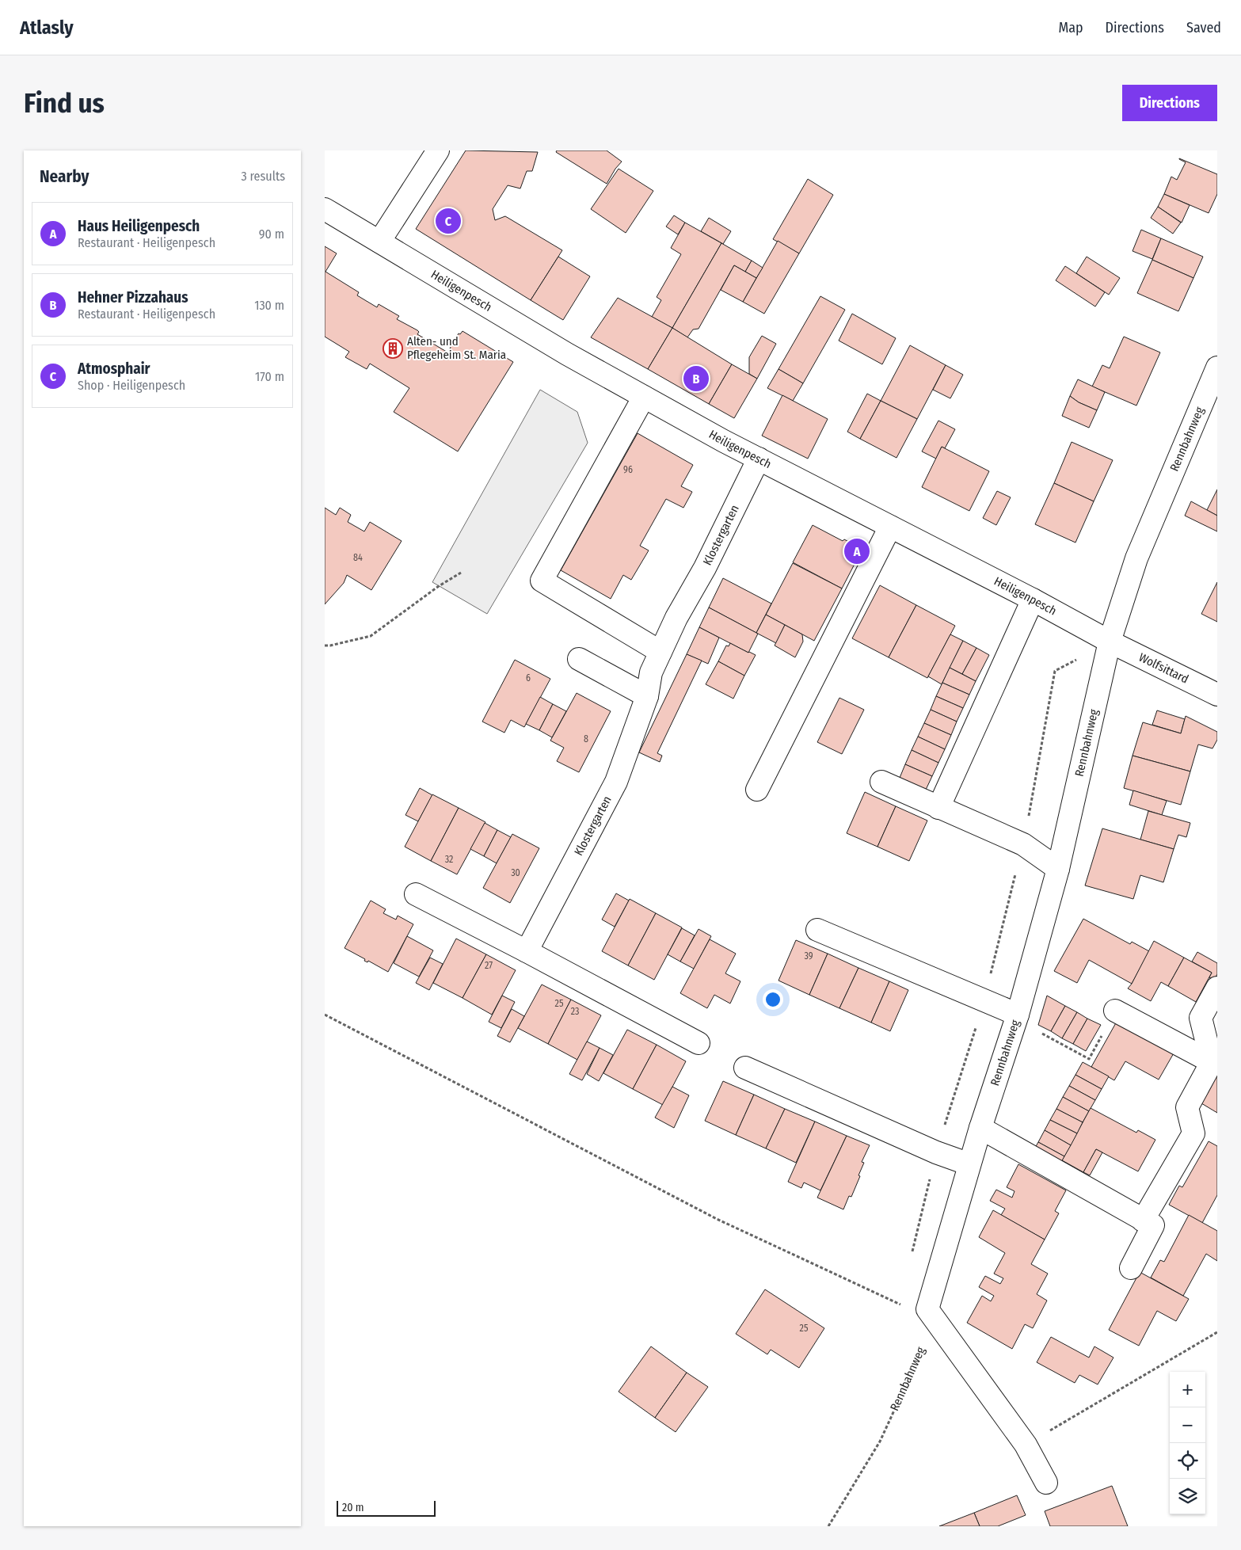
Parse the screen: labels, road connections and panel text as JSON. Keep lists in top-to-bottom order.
{
  "streets": {
    "street": [
      "Heiligenpesch",
      "Rennbahnweg",
      "Klostergarten",
      "Wolfsittard"
    ]
  },
  "crossings": [
    ["Heiligenpesch", "Rennbahnweg"],
    ["Heiligenpesch", "Klostergarten"],
    ["Heiligenpesch", "Wolfsittard"],
    ["Rennbahnweg", "Wolfsittard"]
  ],
  "places": {
    "building": ["Alten- und Pflegeheim St. Maria"]
  },
  "house_numbers": [
    "96",
    "84",
    "6",
    "8",
    "32",
    "30",
    "39",
    "27",
    "25",
    "23",
    "25"
  ],
  "scale_bar": "20 m",
  "page": {
    "header": "Atlasly",
    "nav": ["Map", "Directions", "Saved"],
    "buttons": "Directions",
    "title": "Find us",
    "heading": ["Nearby", "3 results"],
    "list": [
      {
        "mark": "A",
        "name": "Haus Heiligenpesch",
        "note": "Restaurant · Heiligenpesch",
        "value": "90 m"
      },
      {
        "mark": "B",
        "name": "Hehner Pizzahaus",
        "note": "Restaurant · Heiligenpesch",
        "value": "130 m"
      },
      {
        "mark": "C",
        "name": "Atmosphair",
        "note": "Shop · Heiligenpesch",
        "value": "170 m"
      }
    ],
    "pins": ["C", "B", "A"],
    "map_buttons": ["+", "−"],
    "scale": "20 m"
  }
}
